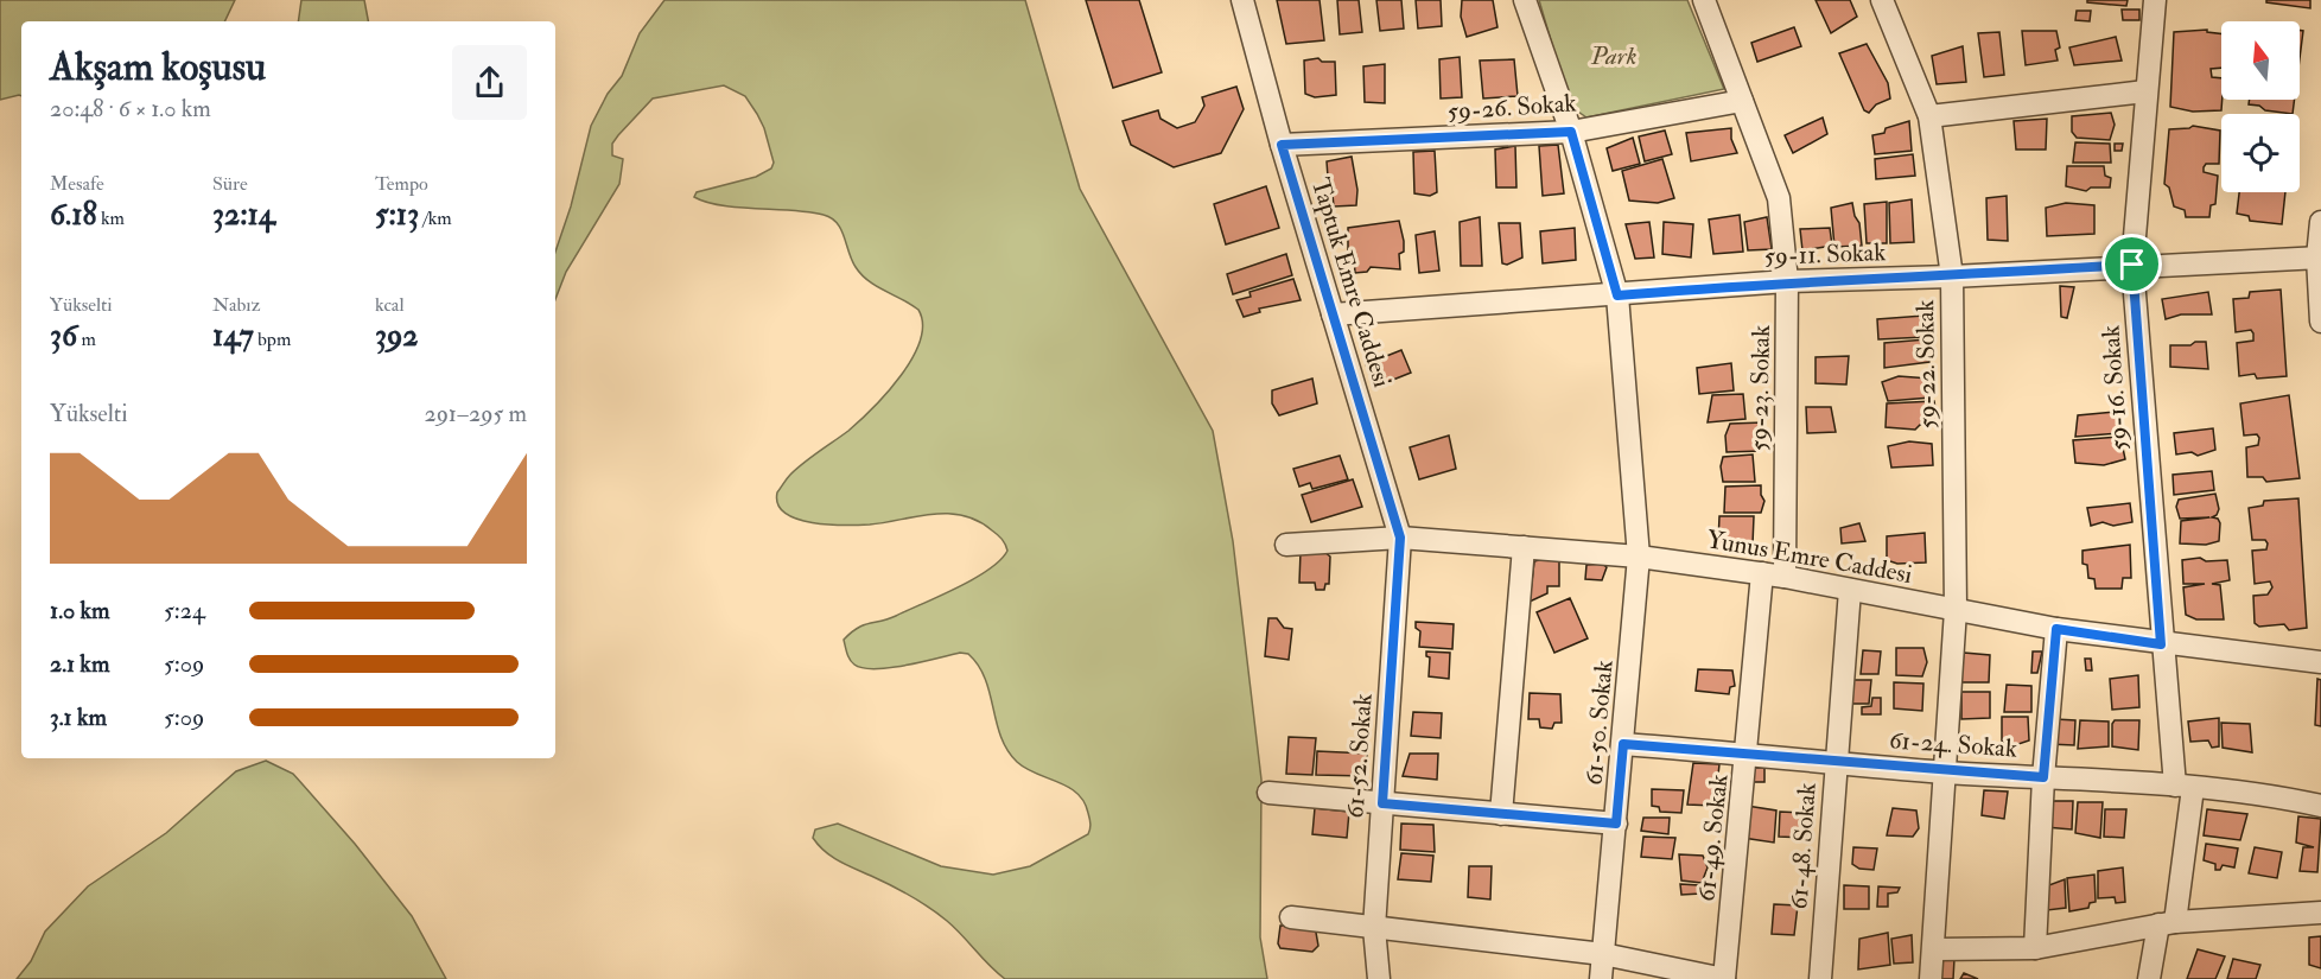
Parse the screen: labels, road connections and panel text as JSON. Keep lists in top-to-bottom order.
{
  "streets": {
    "street": [
      "59-26. Sokak",
      "59-11. Sokak",
      "Taptuk Emre Caddesi",
      "59-22. Sokak",
      "59-23. Sokak",
      "59-16. Sokak",
      "Yunus Emre Caddesi",
      "61-50. Sokak",
      "61-24. Sokak",
      "61-52. Sokak",
      "61-49. Sokak",
      "61-48. Sokak"
    ]
  },
  "crossings": [
    ["59-26. Sokak", "Taptuk Emre Caddesi"],
    ["59-26. Sokak", "59-23. Sokak"],
    ["59-11. Sokak", "Taptuk Emre Caddesi"],
    ["59-11. Sokak", "59-22. Sokak"],
    ["59-11. Sokak", "59-23. Sokak"],
    ["59-11. Sokak", "59-16. Sokak"],
    ["Taptuk Emre Caddesi", "Yunus Emre Caddesi"],
    ["Taptuk Emre Caddesi", "61-52. Sokak"],
    ["59-22. Sokak", "Yunus Emre Caddesi"],
    ["59-22. Sokak", "61-24. Sokak"],
    ["59-23. Sokak", "Yunus Emre Caddesi"],
    ["59-16. Sokak", "Yunus Emre Caddesi"],
    ["59-16. Sokak", "61-24. Sokak"],
    ["Yunus Emre Caddesi", "61-50. Sokak"],
    ["Yunus Emre Caddesi", "61-52. Sokak"],
    ["Yunus Emre Caddesi", "61-49. Sokak"],
    ["Yunus Emre Caddesi", "61-48. Sokak"],
    ["61-50. Sokak", "61-24. Sokak"],
    ["61-24. Sokak", "61-49. Sokak"],
    ["61-24. Sokak", "61-48. Sokak"]
  ],
  "parks": ["Park"],
  "north": "top",
  "page": {
    "heading": ["Akşam koşusu", "20:48 · 6 × 1.0 km"],
    "stats": [
      ["Mesafe", "6.18 km"],
      ["Süre", "32:14"],
      ["Tempo", "5:13 /km"],
      ["Yükselti", "36 m"],
      ["Nabız", "147 bpm"],
      ["kcal", "392"]
    ],
    "chart": ["Yükselti", "291–295 m"],
    "list": [
      {
        "name": "1.0 km",
        "note": "5:24"
      },
      {
        "name": "2.1 km",
        "note": "5:09"
      },
      {
        "name": "3.1 km",
        "note": "5:09"
      }
    ]
  }
}
